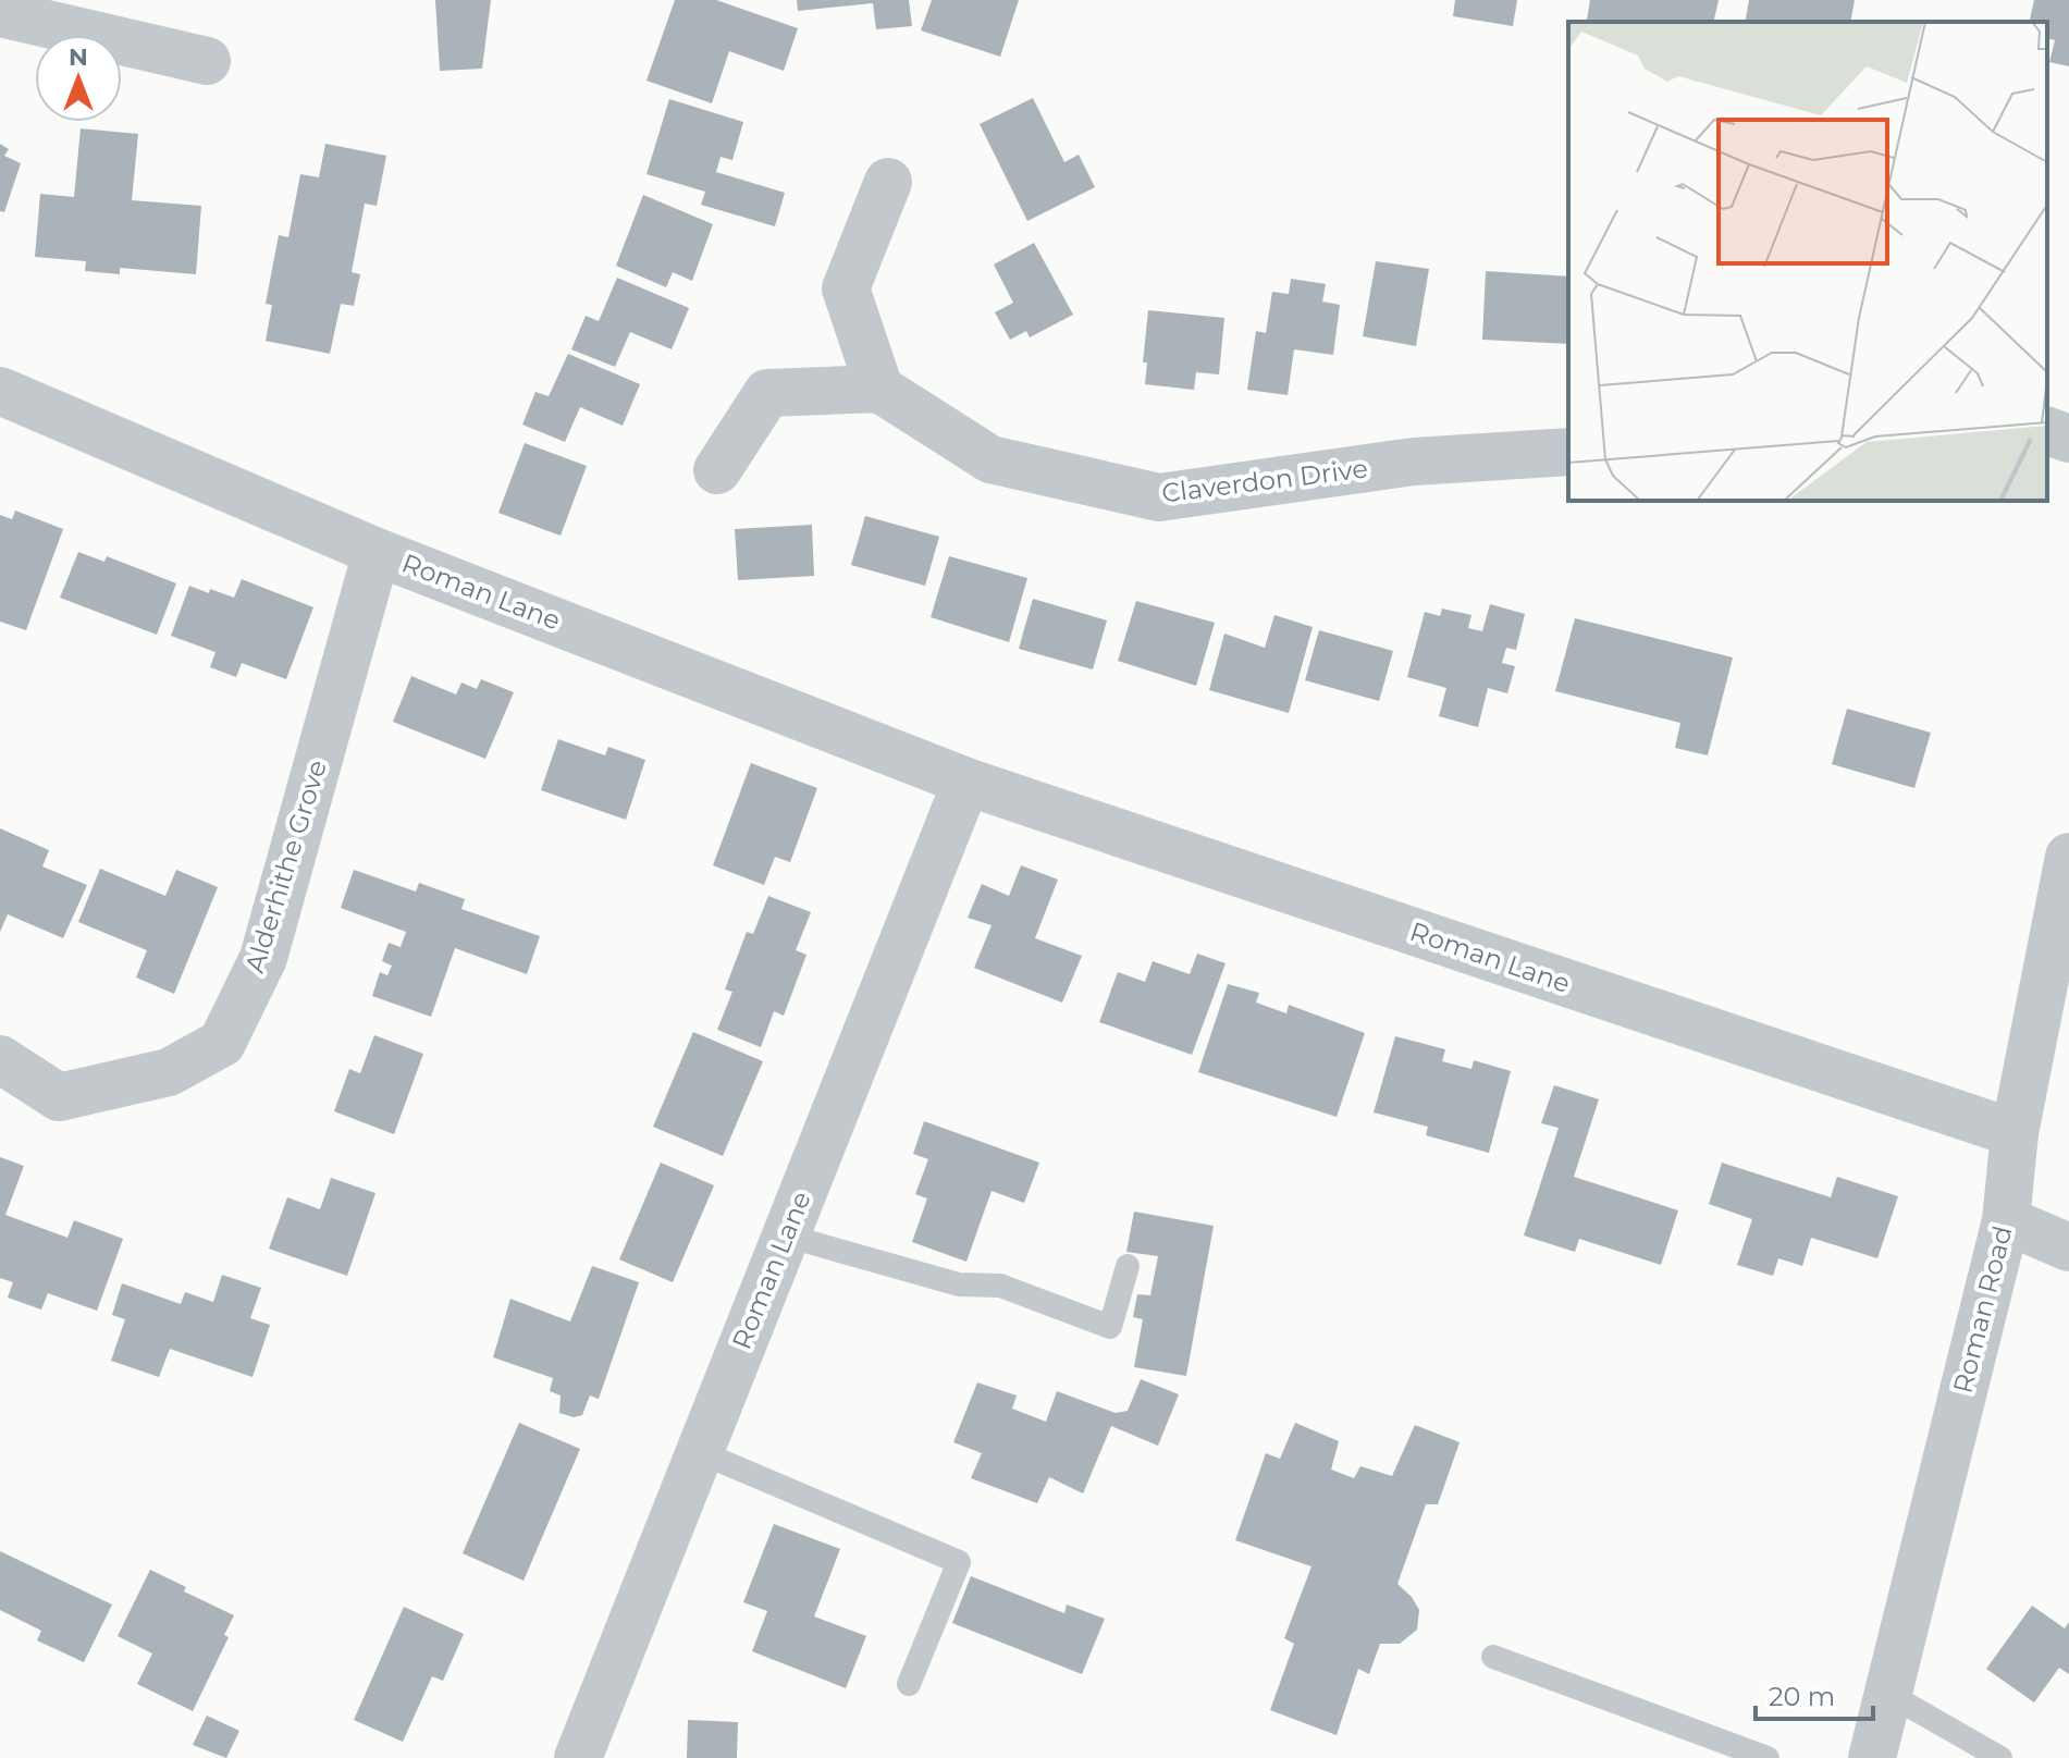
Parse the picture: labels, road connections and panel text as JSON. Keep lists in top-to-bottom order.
{
  "streets": {
    "street": [
      "Claverdon Drive",
      "Roman Lane",
      "Alderhithe Grove",
      "Roman Road"
    ]
  },
  "crossings": [
    ["Roman Lane", "Alderhithe Grove"],
    ["Roman Lane", "Roman Road"]
  ],
  "scale_bar": "20 m",
  "north": "top"
}
